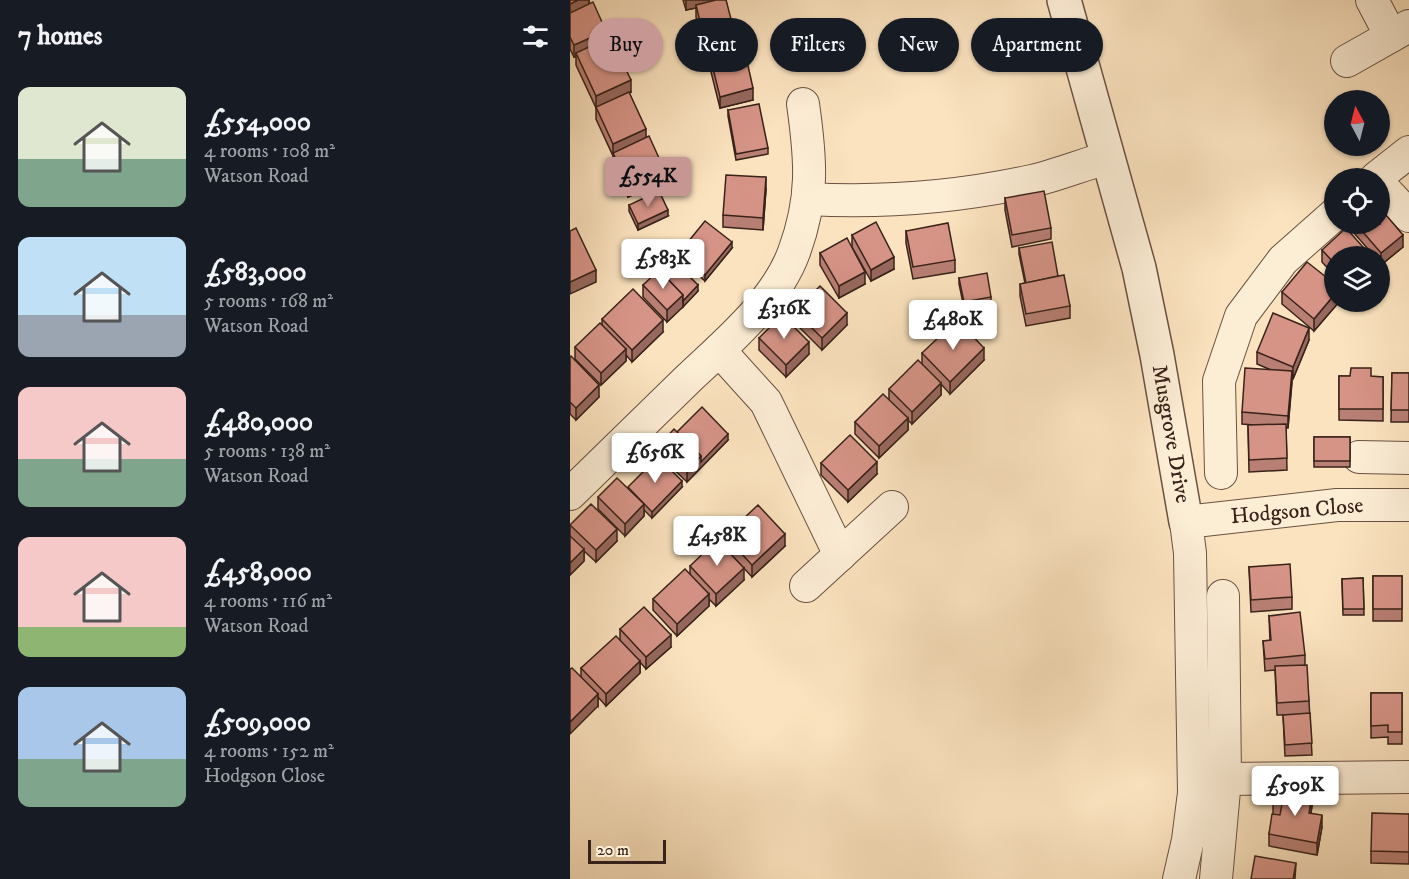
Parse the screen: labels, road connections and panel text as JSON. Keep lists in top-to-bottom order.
{
  "streets": {
    "street": ["Musgrove Drive", "Hodgson Close"]
  },
  "crossings": [
    ["Musgrove Drive", "Hodgson Close"]
  ],
  "scale_bar": "20 m",
  "north": "top",
  "page": {
    "heading": "7 homes",
    "chip": [
      "Buy",
      "Rent",
      "Filters",
      "New",
      "Apartment"
    ],
    "list": [
      {
        "name": "£554,000",
        "note": "4 rooms · 108 m² · Watson Road"
      },
      {
        "name": "£583,000",
        "note": "5 rooms · 168 m² · Watson Road"
      },
      {
        "name": "£480,000",
        "note": "5 rooms · 138 m² · Watson Road"
      },
      {
        "name": "£458,000",
        "note": "4 rooms · 116 m² · Watson Road"
      },
      {
        "name": "£509,000",
        "note": "4 rooms · 152 m² · Hodgson Close"
      }
    ],
    "price": [
      "£554K",
      "£583K",
      "£316K",
      "£480K",
      "£656K",
      "£458K",
      "£509K"
    ],
    "scale": "20 m"
  }
}
